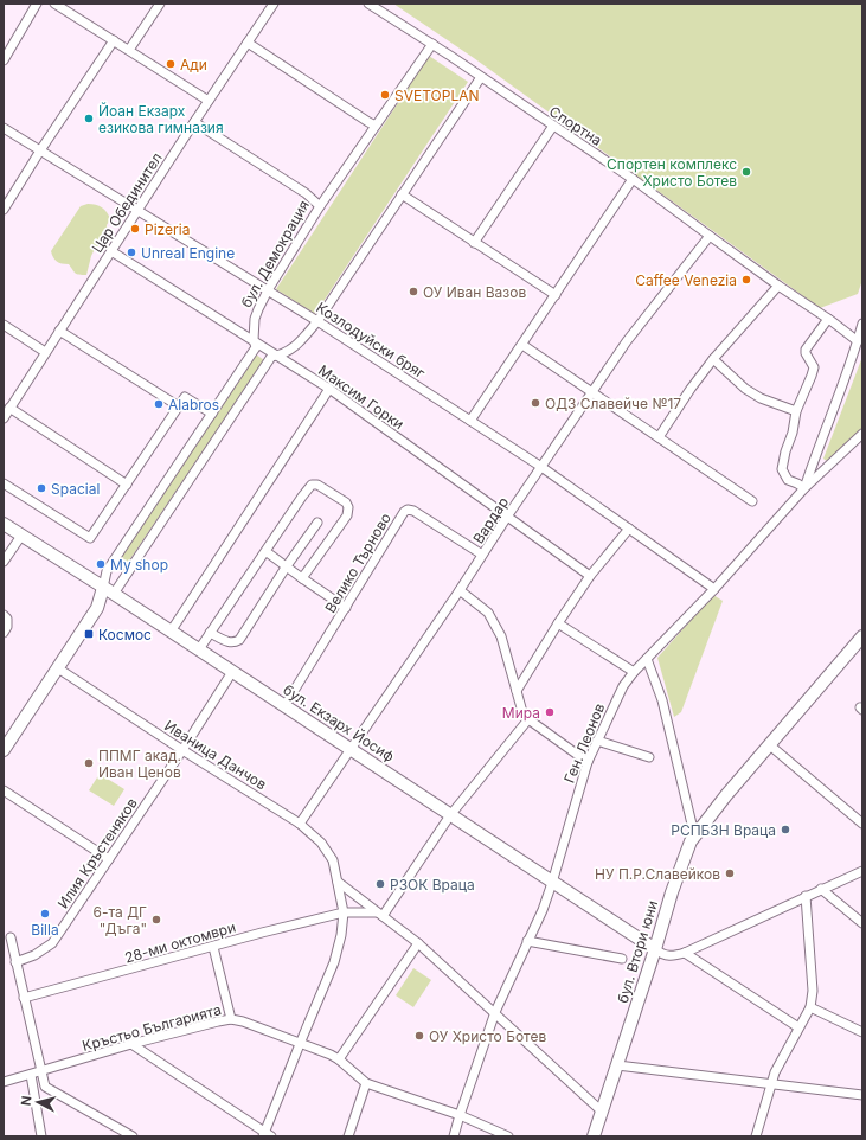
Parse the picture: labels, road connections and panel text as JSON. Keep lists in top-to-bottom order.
{
  "streets": {
    "street": [
      "Спортна",
      "Цар Обединител",
      "бул. Демокрация",
      "Козлодуйски бряг",
      "Максим Горки",
      "Вардар",
      "Велико Търново",
      "бул. Екзарх Йосиф",
      "Ген. Леонов",
      "Иваница Данчов",
      "Илия Кръстеняков",
      "28-ми октомври",
      "бул. Втори юни",
      "Кръстьо Българията"
    ]
  },
  "crossings": [
    ["Спортна", "бул. Демокрация"],
    ["Спортна", "Вардар"],
    ["Цар Обединител", "Козлодуйски бряг"],
    ["Цар Обединител", "Максим Горки"],
    ["бул. Демокрация", "Козлодуйски бряг"],
    ["бул. Демокрация", "Максим Горки"],
    ["бул. Демокрация", "бул. Екзарх Йосиф"],
    ["Козлодуйски бряг", "Вардар"],
    ["Козлодуйски бряг", "Ген. Леонов"],
    ["Максим Горки", "Вардар"],
    ["Вардар", "Велико Търново"],
    ["Вардар", "бул. Екзарх Йосиф"],
    ["Вардар", "Иваница Данчов"],
    ["Велико Търново", "бул. Екзарх Йосиф"],
    ["бул. Екзарх Йосиф", "Ген. Леонов"],
    ["бул. Екзарх Йосиф", "Илия Кръстеняков"],
    ["бул. Екзарх Йосиф", "бул. Втори юни"],
    ["Ген. Леонов", "Кръстьо Българията"],
    ["Иваница Данчов", "Илия Кръстеняков"],
    ["Иваница Данчов", "28-ми октомври"],
    ["Иваница Данчов", "Кръстьо Българията"]
  ],
  "places": {
    "other": [
      "Ади",
      "SVETOPLAN",
      "Йоан Екзарх езикова гимназия",
      "Спортен комплекс Христо Ботев",
      "Pizeria",
      "Unreal Engine",
      "Caffee Venezia",
      "ОУ Иван Вазов",
      "ОДЗ Славейче №17",
      "Alabros",
      "Spacial",
      "My shop",
      "Мира",
      "ППМГ акад. Иван Ценов",
      "РСПБЗН Враца",
      "НУ П.Р.Славейков",
      "РЗОК Враца",
      "Billa",
      "6-та ДГ \"Дъга\"",
      "ОУ Христо Ботев"
    ],
    "transit": ["Космос"]
  },
  "north": "left"
}
